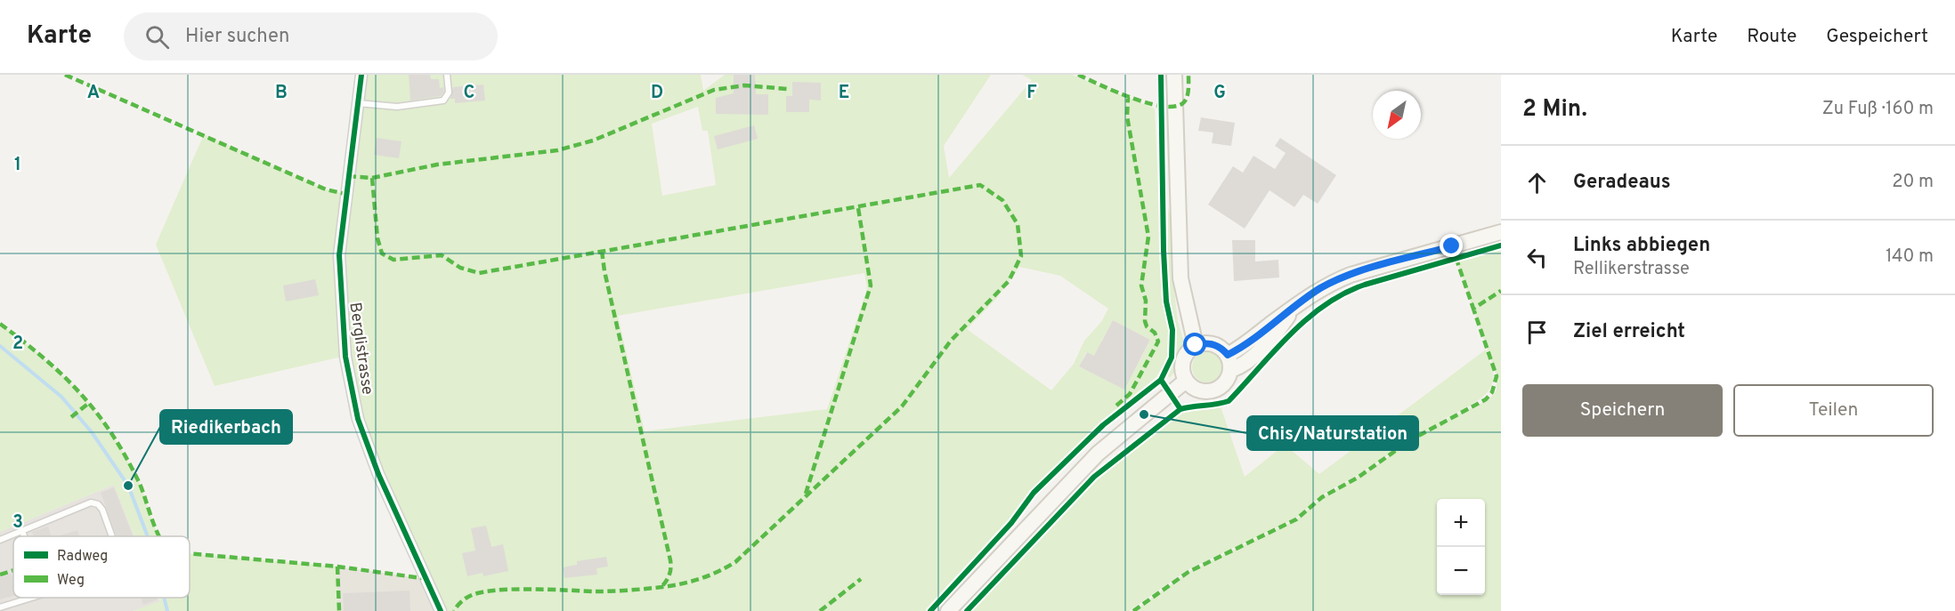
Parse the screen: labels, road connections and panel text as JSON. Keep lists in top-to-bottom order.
{
  "streets": {
    "street": ["Berglistrasse"]
  },
  "places": ["Chis/Naturstation", "Riedikerbach"],
  "legend": ["Radweg", "Weg"],
  "north": "bottom left",
  "page": {
    "header": "Karte",
    "search": "Hier suchen",
    "nav": ["Karte", "Route", "Gespeichert"],
    "heading": ["2 Min.", "Zu Fuß · 160 m"],
    "list": [
      ["Geradeaus", "20 m"],
      ["Links abbiegen", "Rellikerstrasse", "140 m"],
      "Ziel erreicht"
    ],
    "buttons": ["Speichern", "Teilen"],
    "map_buttons": ["+", "−"]
  },
  "grid": {
    "columns": [
      "A",
      "B",
      "C",
      "D",
      "E",
      "F",
      "G"
    ],
    "rows": ["1", "2", "3"]
  }
}
